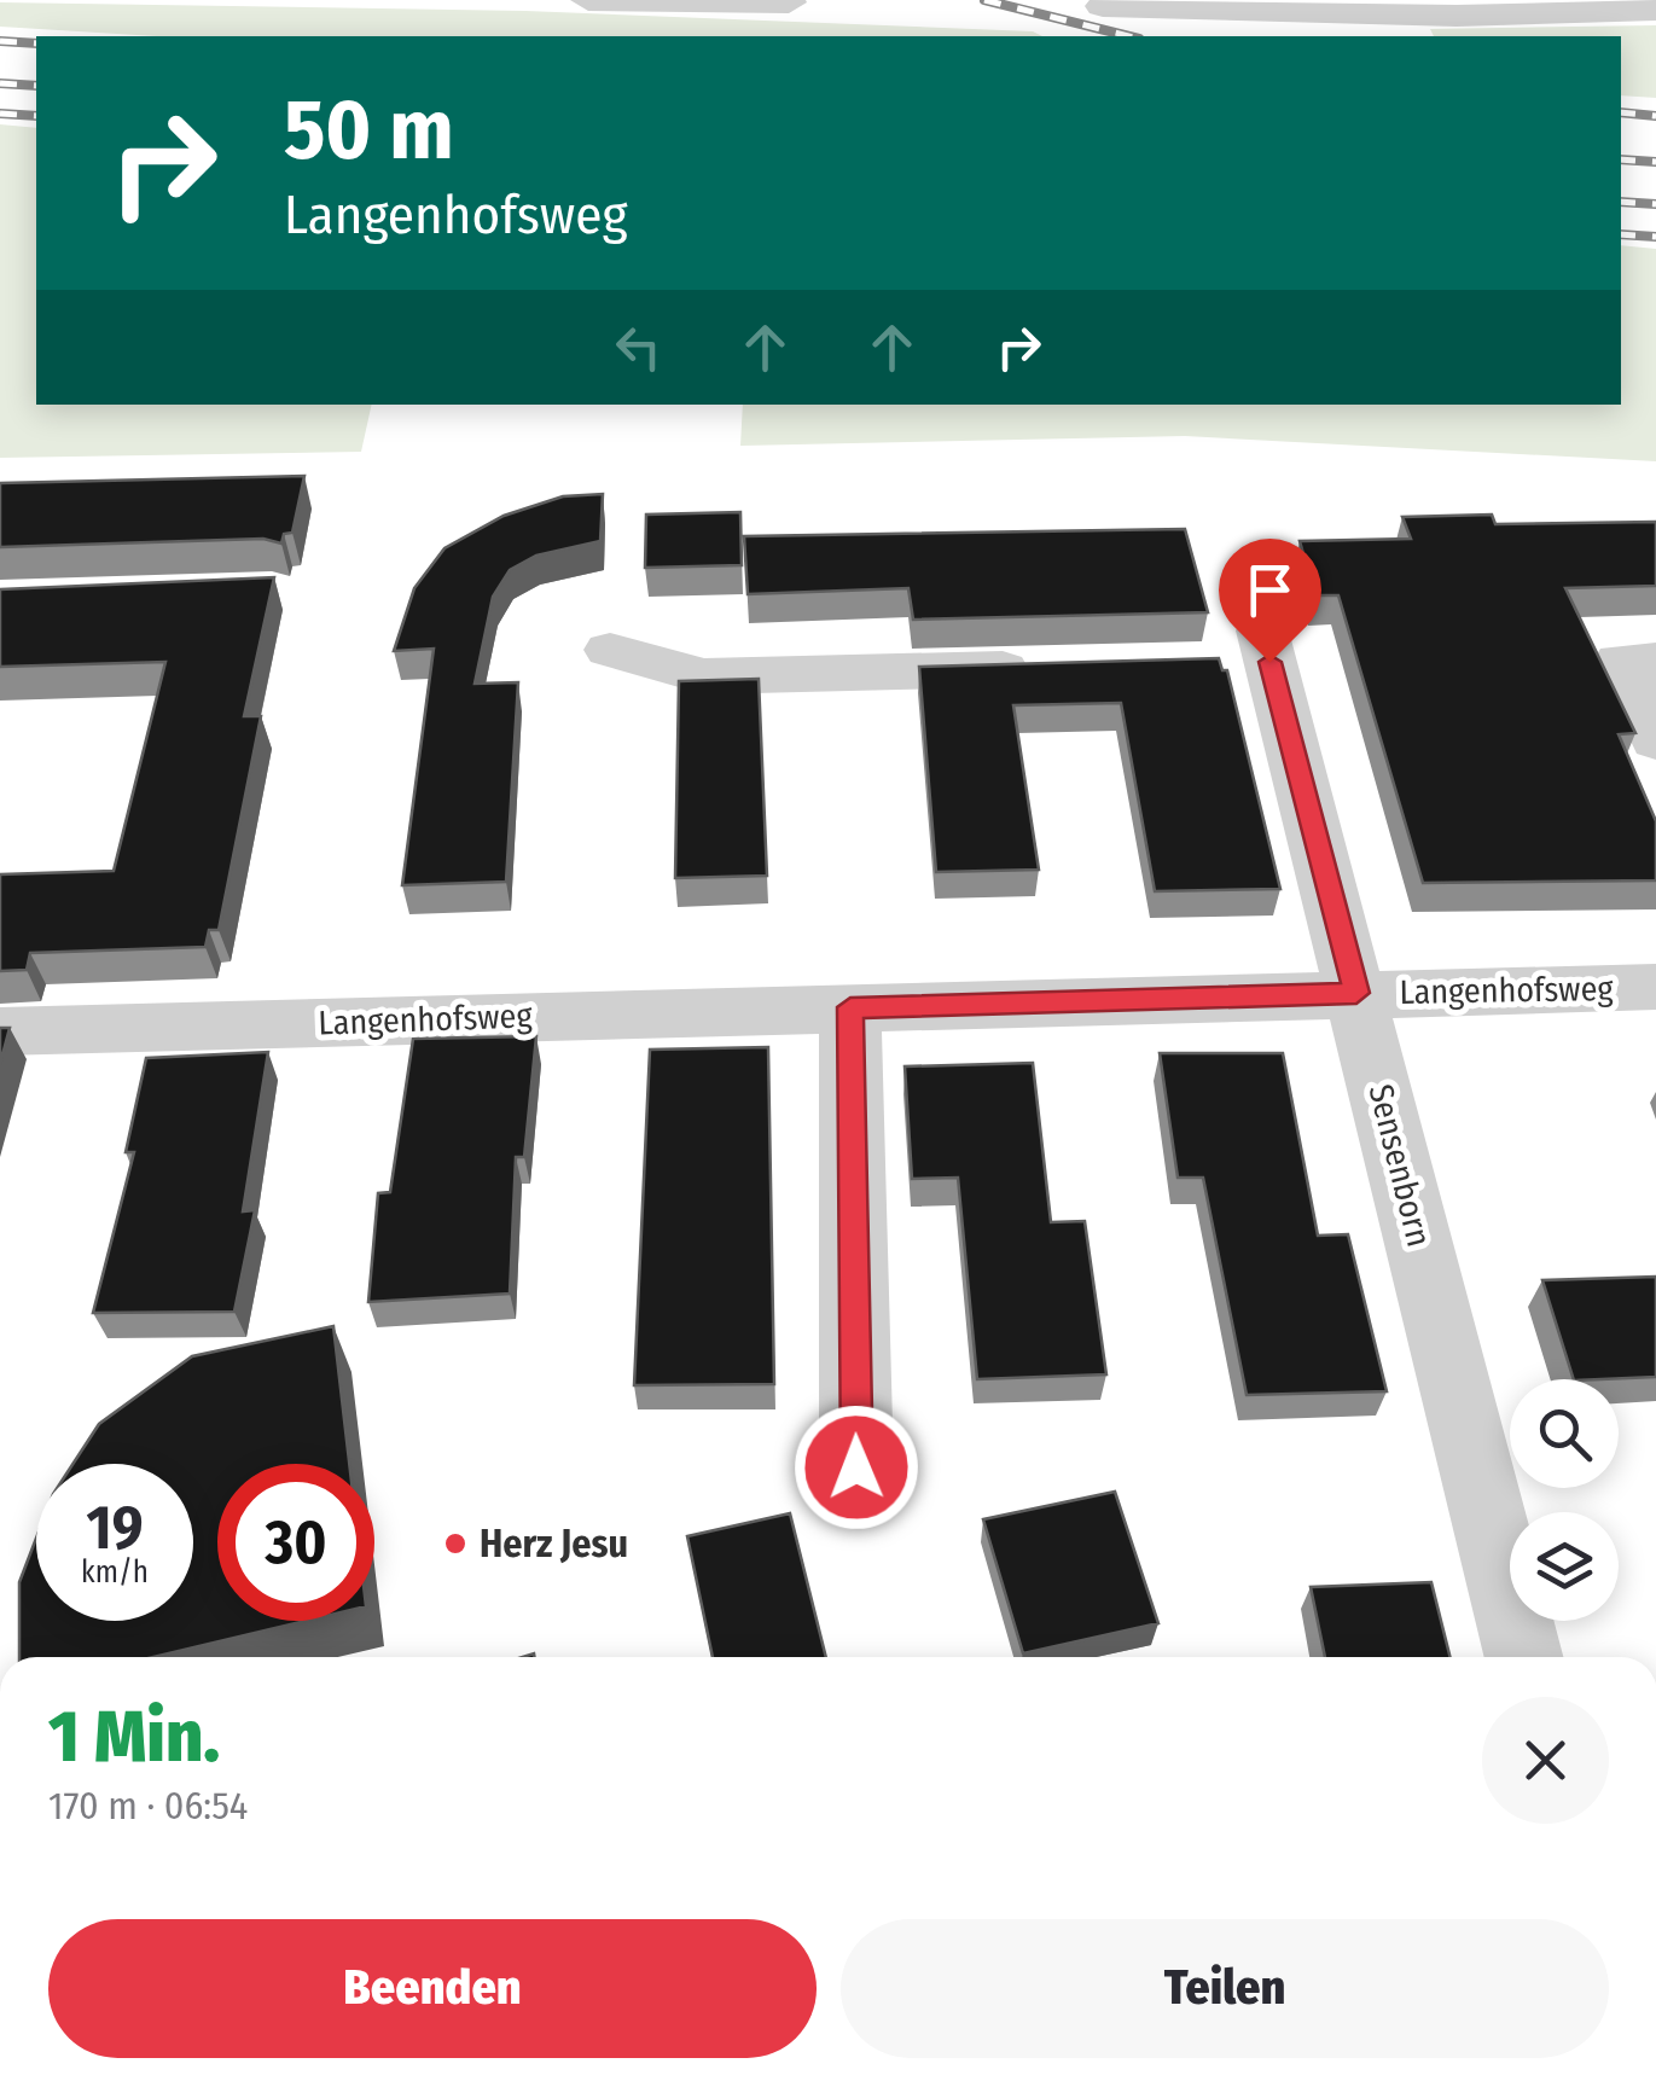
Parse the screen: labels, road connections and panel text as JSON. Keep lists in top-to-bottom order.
{
  "streets": {
    "street": ["Langenhofsweg", "Sensenborn"]
  },
  "crossings": [
    ["Langenhofsweg", "Sensenborn"]
  ],
  "places": ["Herz Jesu"],
  "page": {
    "turn": ["50 m", "Langenhofsweg"],
    "speed": "19 km/h",
    "limit": "30",
    "heading": ["1 Min.", "170 m · 06:54"],
    "buttons": ["Beenden", "Teilen"]
  }
}
